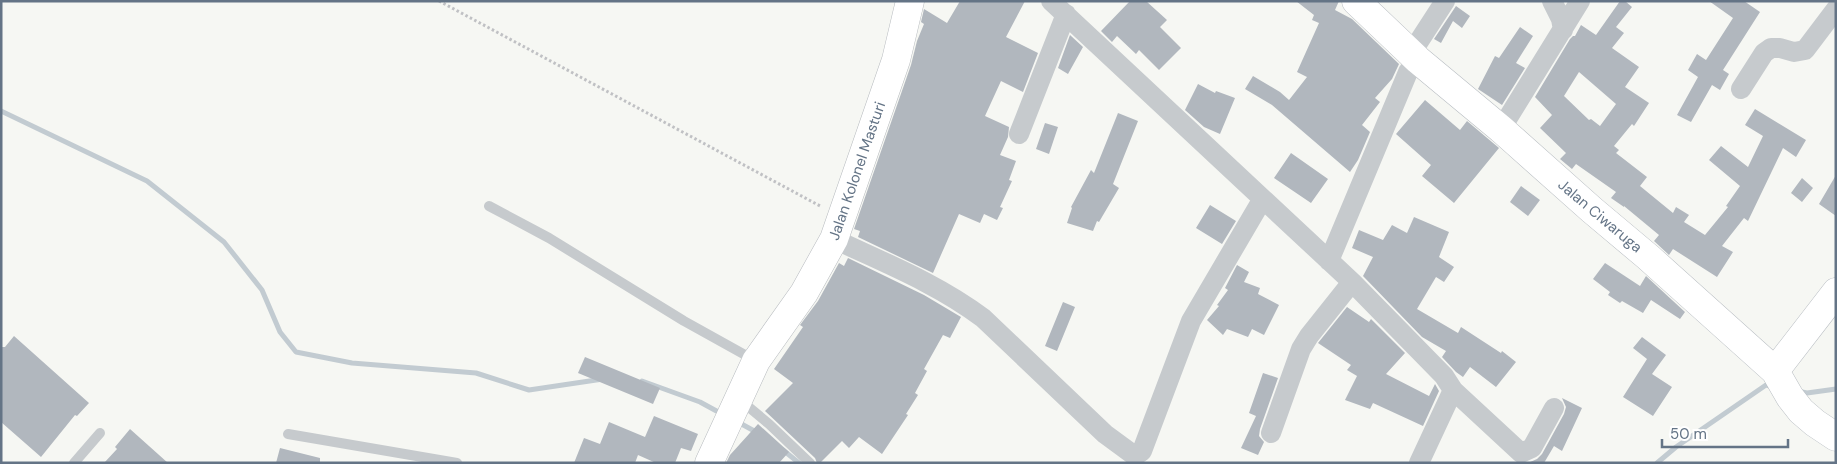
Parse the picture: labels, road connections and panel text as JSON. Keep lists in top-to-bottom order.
{
  "streets": {
    "street": ["Jalan Kolonel Masturi", "Jalan Ciwaruga"]
  },
  "scale_bar": "50 m"
}
